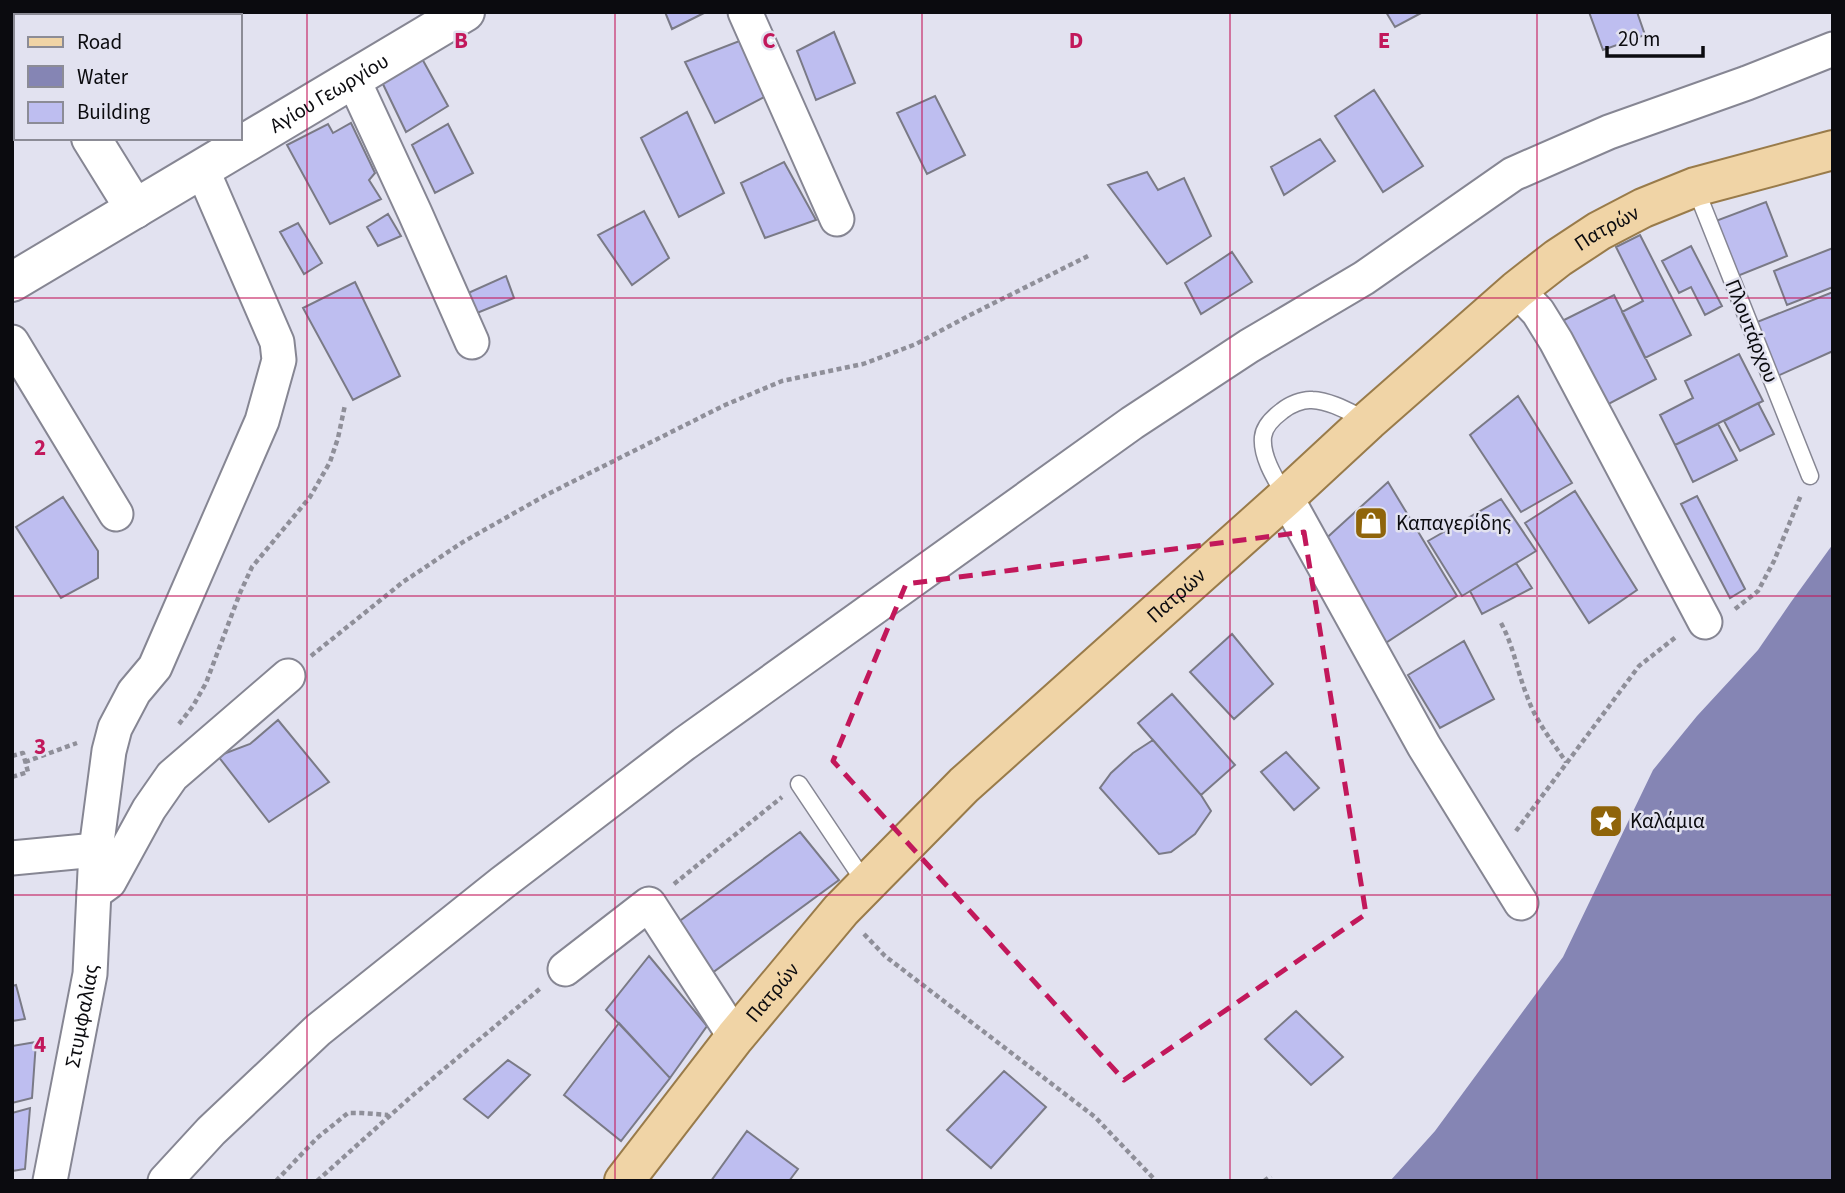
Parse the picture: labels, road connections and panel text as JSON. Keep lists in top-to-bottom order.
{
  "streets": {
    "main road": ["Πατρών"],
    "street": ["Αγίου Γεωργίου", "Στυμφαλίας"],
    "lane": ["Πλουτάρχου"]
  },
  "crossings": [
    ["Αγίου Γεωργίου", "Στυμφαλίας"],
    ["Πατρών", "Πλουτάρχου"]
  ],
  "places": {
    "shop": ["Καπαγερίδης"],
    "place": ["Καλάμια"]
  },
  "legend": ["Road", "Water", "Building"],
  "scale_bar": "20 m",
  "grid": {
    "columns": [
      "B",
      "C",
      "D",
      "E"
    ],
    "rows": ["2", "3", "4"]
  }
}
